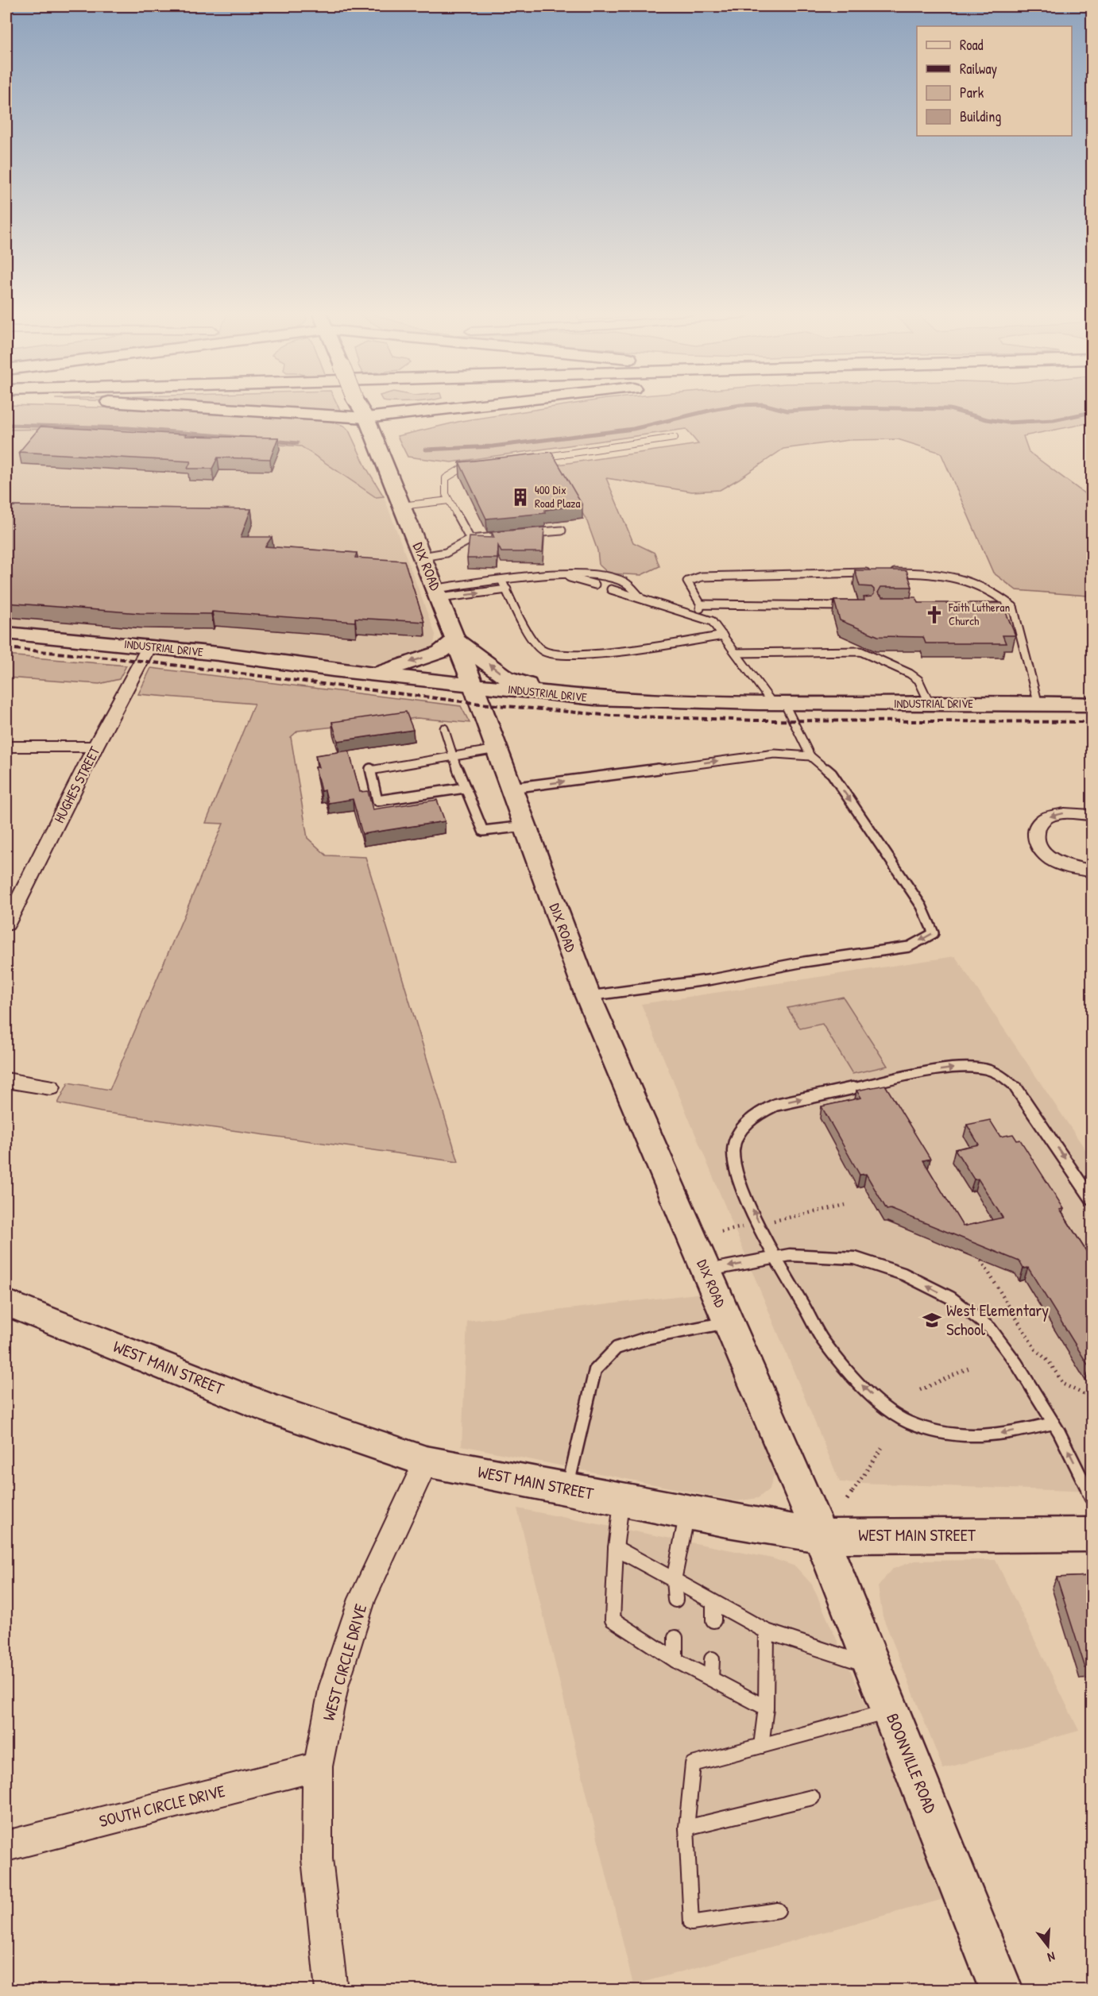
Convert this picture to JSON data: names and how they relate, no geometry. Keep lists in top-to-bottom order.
{
  "streets": {
    "main road": [
      "DIX ROAD",
      "INDUSTRIAL DRIVE",
      "WEST MAIN STREET",
      "BOONVILLE ROAD"
    ],
    "street": ["HUGHES STREET", "WEST CIRCLE DRIVE", "SOUTH CIRCLE DRIVE"]
  },
  "crossings": [
    ["DIX ROAD", "INDUSTRIAL DRIVE"],
    ["DIX ROAD", "WEST MAIN STREET"],
    ["DIX ROAD", "BOONVILLE ROAD"],
    ["INDUSTRIAL DRIVE", "HUGHES STREET"],
    ["WEST MAIN STREET", "WEST CIRCLE DRIVE"],
    ["WEST MAIN STREET", "BOONVILLE ROAD"],
    ["WEST CIRCLE DRIVE", "SOUTH CIRCLE DRIVE"]
  ],
  "places": {
    "building": ["400 Dix Road Plaza"],
    "church": ["Faith Lutheran Church"],
    "school or university": ["West Elementary School"]
  },
  "legend": [
    "Road",
    "Railway",
    "Park",
    "Building"
  ],
  "north": "bottom"
}
